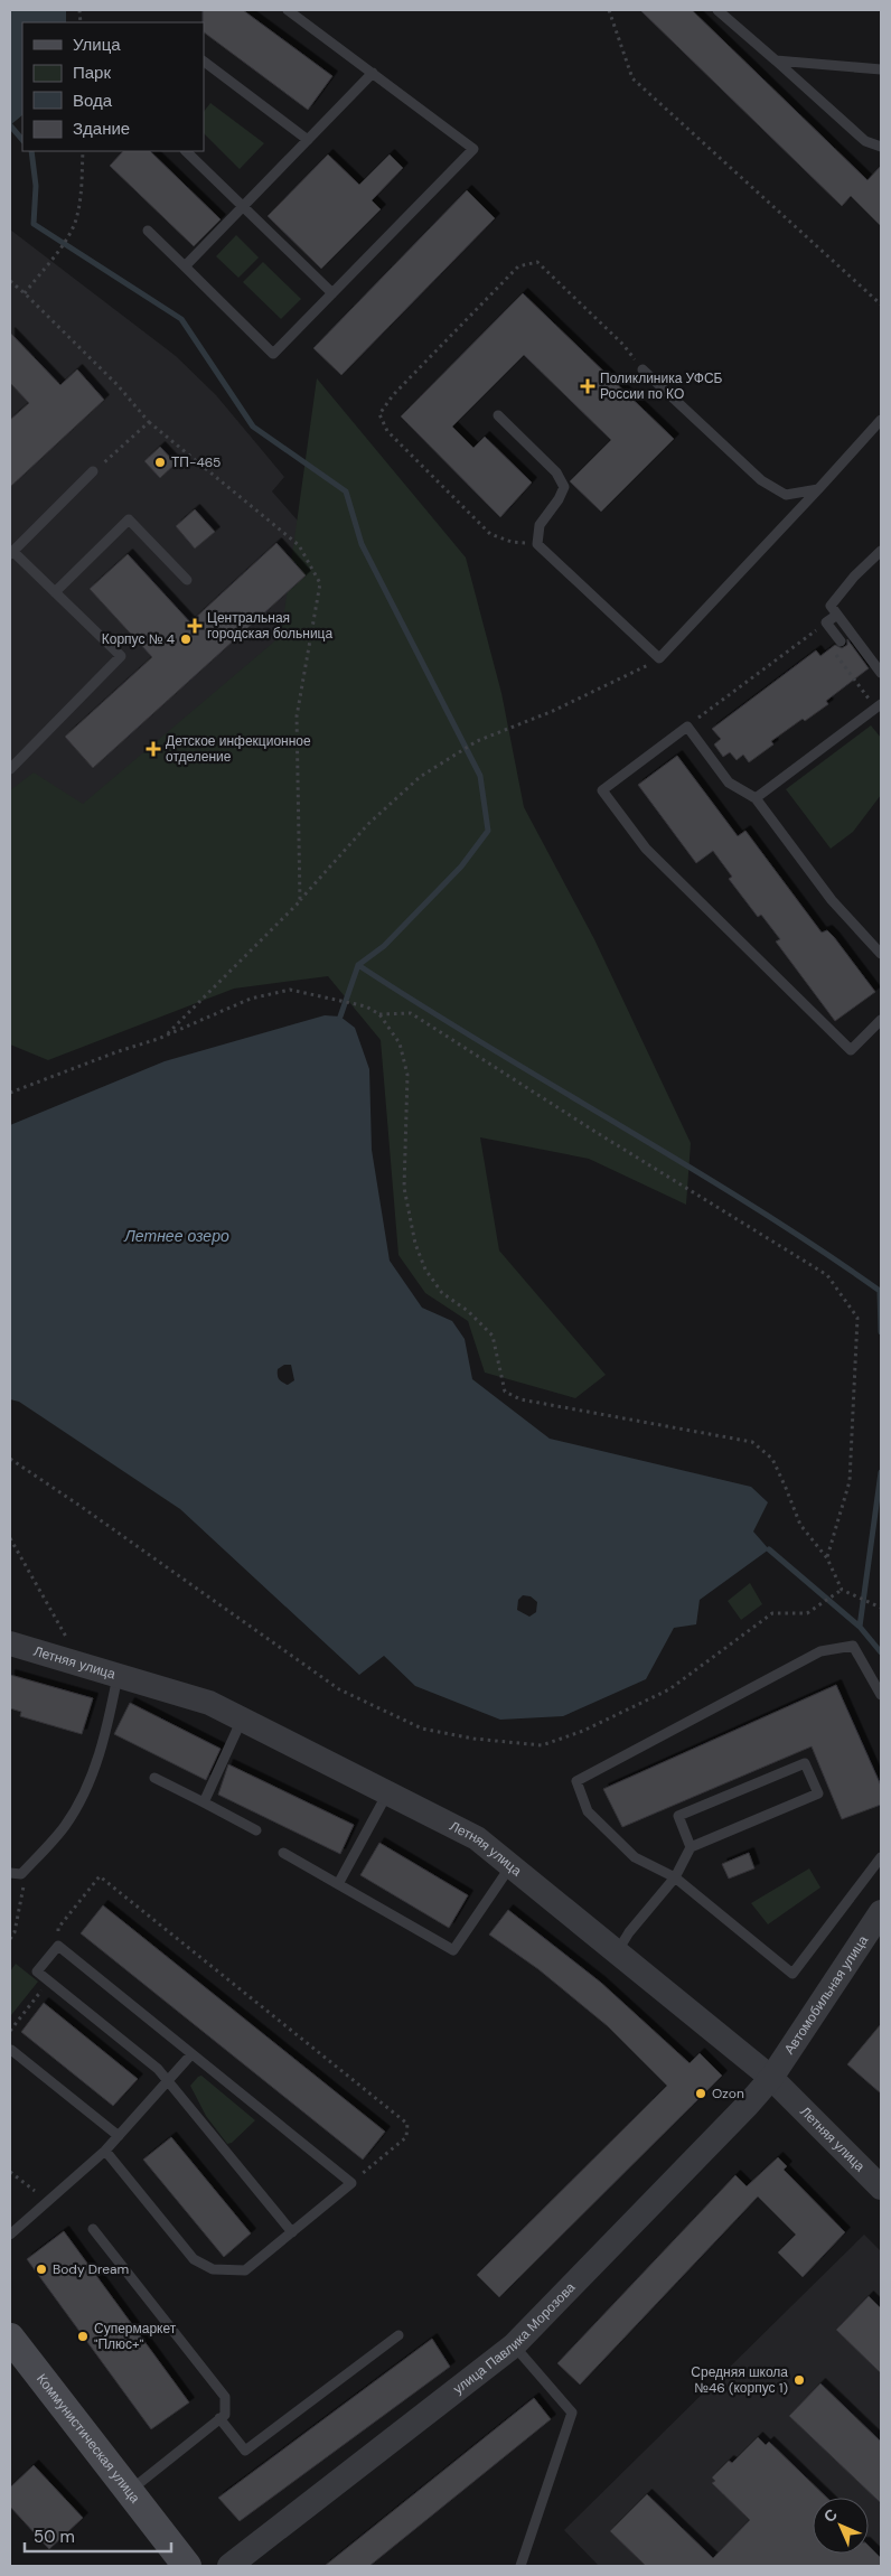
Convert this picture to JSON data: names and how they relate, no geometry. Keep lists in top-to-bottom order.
{
  "streets": {
    "main road": ["Коммунистическая улица"],
    "street": ["Летняя улица", "Автомобильная улица", "улица Павлика Морозова"]
  },
  "crossings": [
    ["Летняя улица", "Автомобильная улица"],
    ["Летняя улица", "улица Павлика Морозова"],
    ["Автомобильная улица", "улица Павлика Морозова"]
  ],
  "water": ["Летнее озеро"],
  "places": {
    "health": ["Поликлиника УФСБ России по КО", "Центральная городская больница", "Детское инфекционное отделение"],
    "other": [
      "ТП-465",
      "Корпус № 4",
      "Ozon",
      "Body Dream",
      "Супермаркет \"Плюс+\"",
      "Средняя школа №46 (корпус 1)"
    ]
  },
  "legend": [
    "Улица",
    "Парк",
    "Вода",
    "Здание"
  ],
  "scale_bar": "50 m",
  "north": "top left"
}
